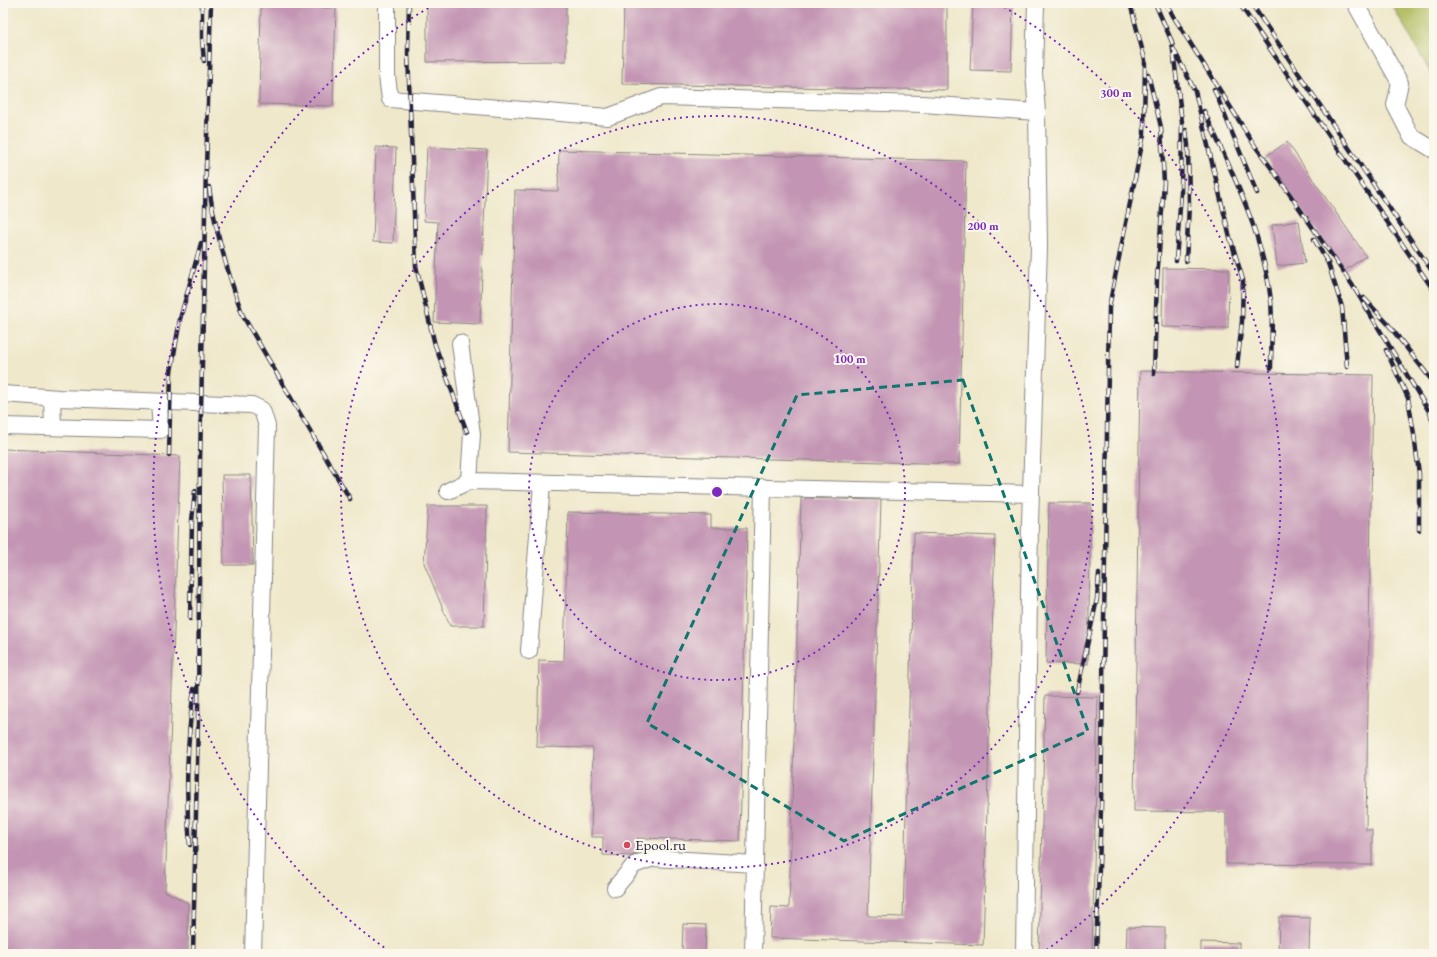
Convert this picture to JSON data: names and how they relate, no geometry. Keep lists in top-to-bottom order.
{
  "places": ["Epool.ru"],
  "rings": ["300 m", "200 m", "100 m"]
}
